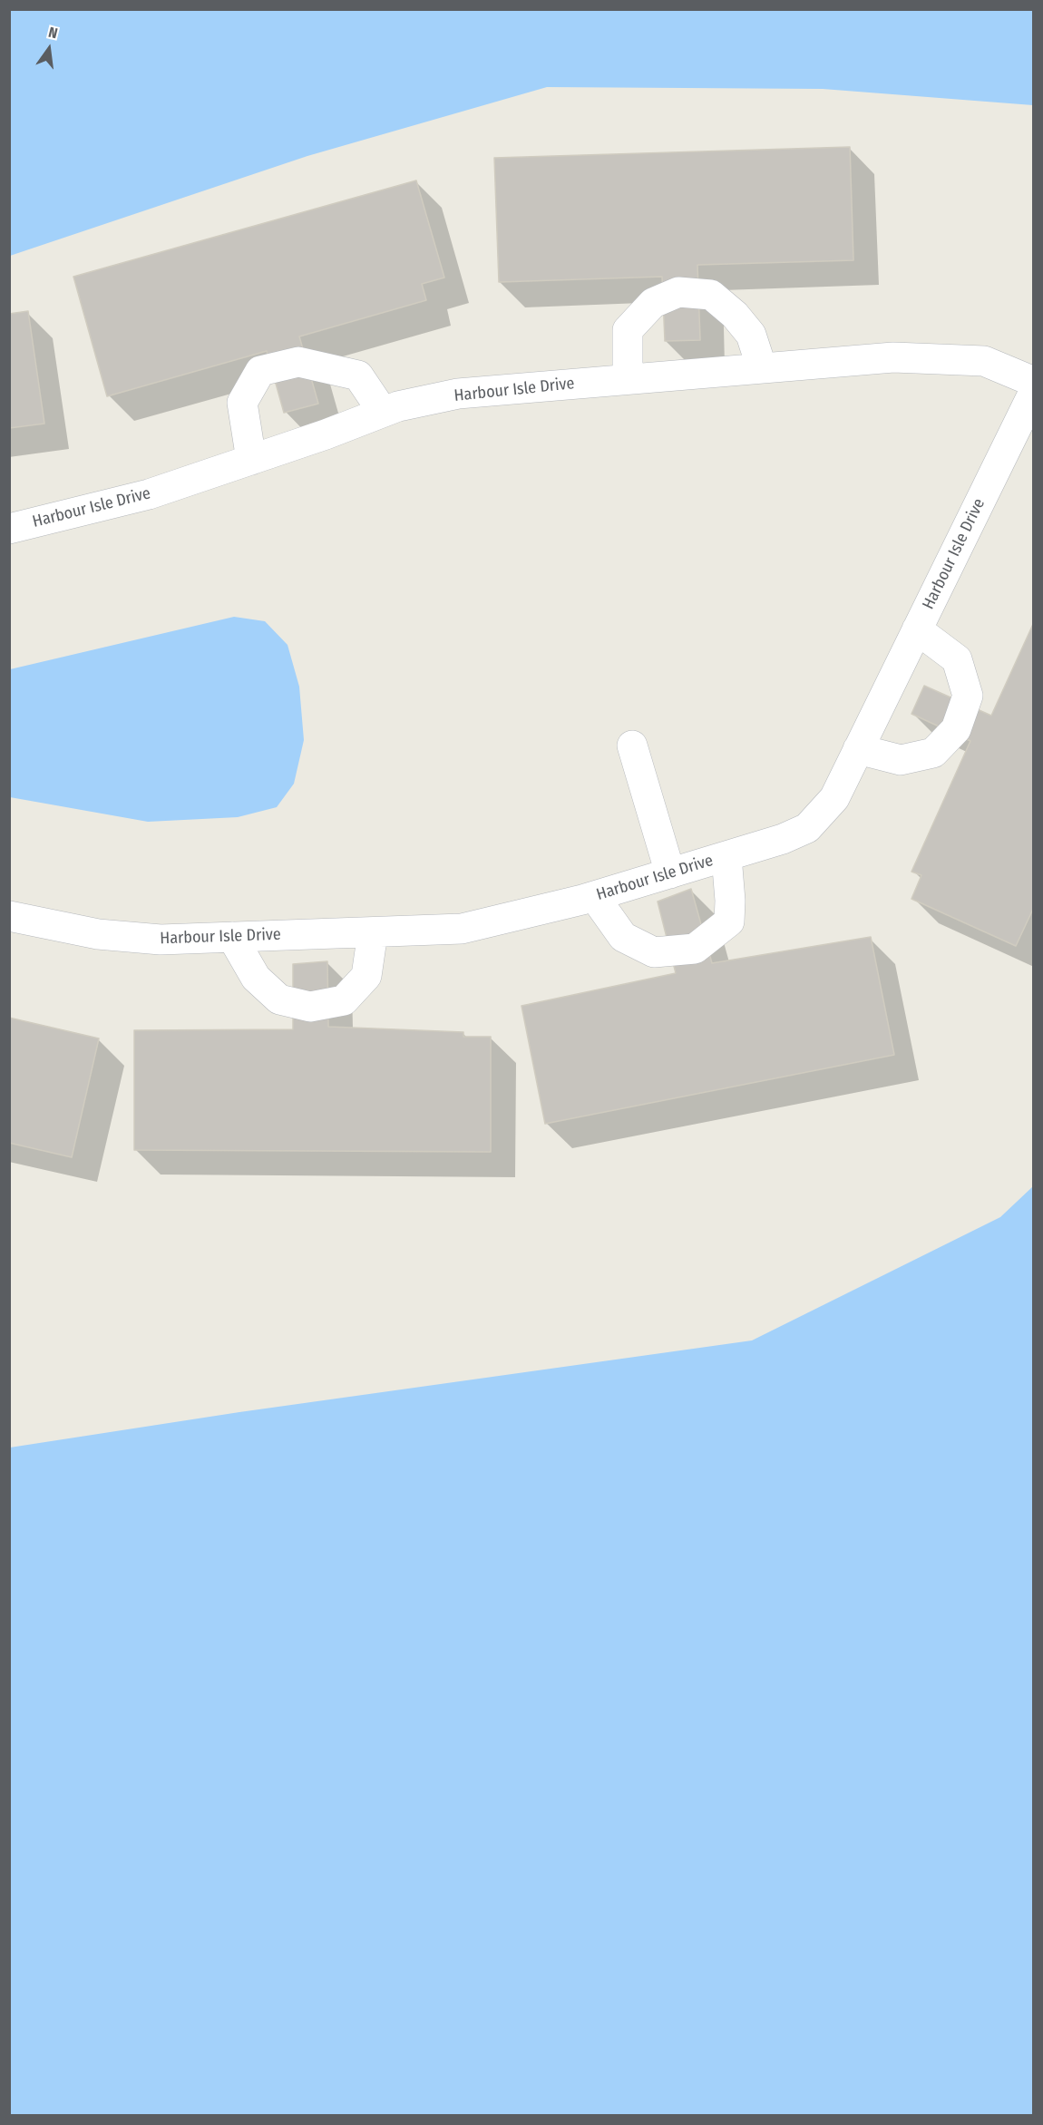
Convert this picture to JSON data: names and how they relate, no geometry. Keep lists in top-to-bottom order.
{
  "streets": {
    "street": ["Harbour Isle Drive"]
  },
  "north": "top"
}
